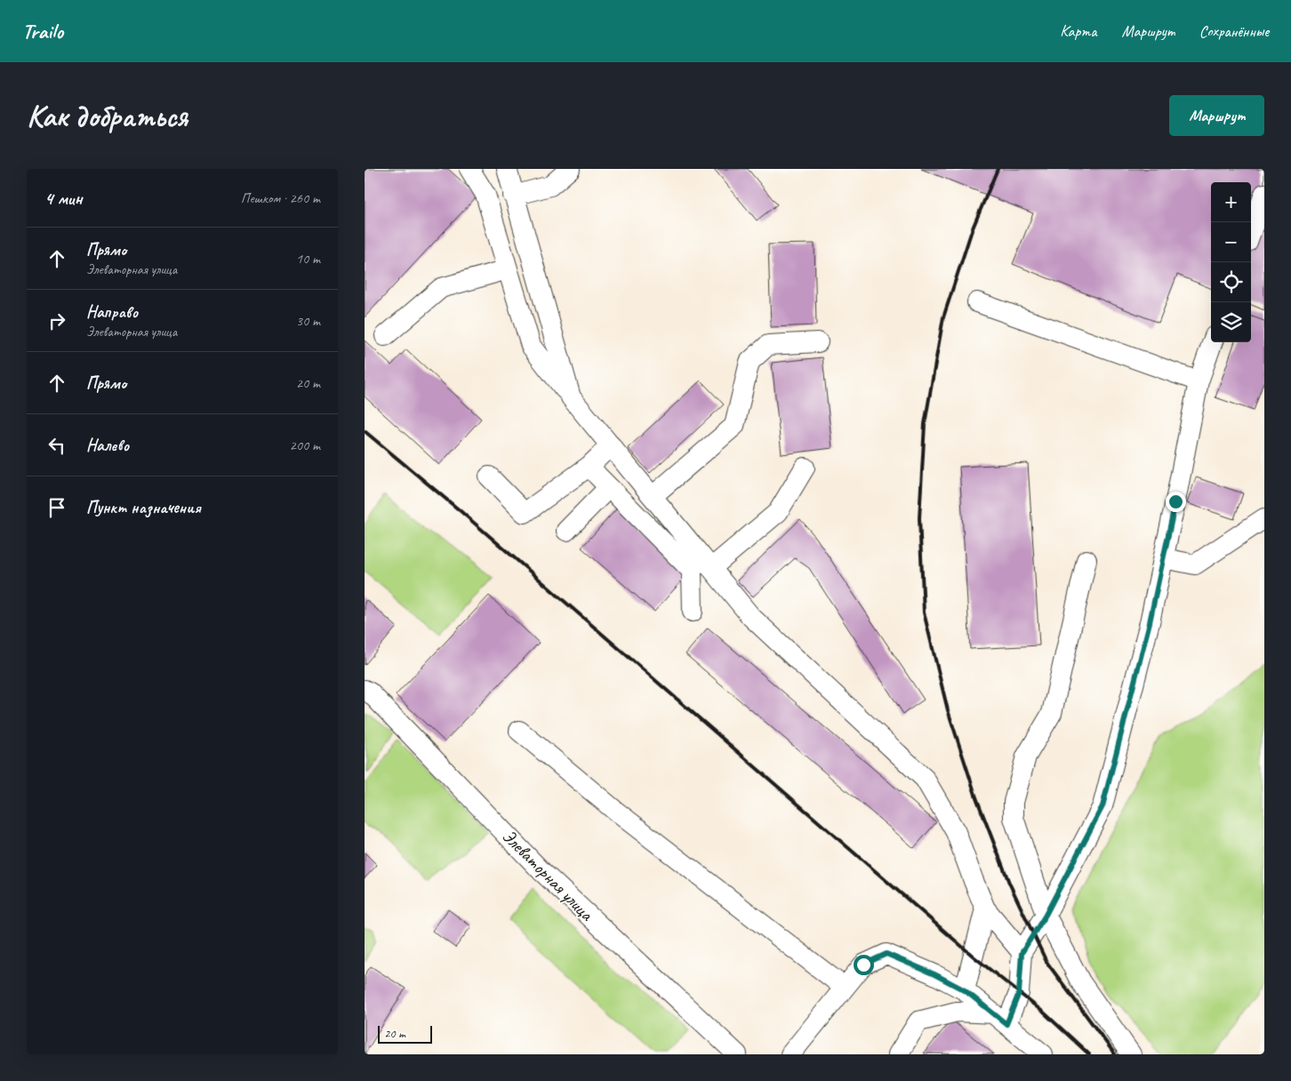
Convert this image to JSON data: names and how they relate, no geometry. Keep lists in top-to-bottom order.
{
  "streets": {
    "street": ["Элеваторная улица"]
  },
  "scale_bar": "20 m",
  "page": {
    "header": "Trailo",
    "nav": ["Карта", "Маршрут", "Сохранённые"],
    "buttons": "Маршрут",
    "title": "Как добраться",
    "heading": ["4 мин", "Пешком · 260 m"],
    "map_buttons": ["+", "−"],
    "list": [
      ["Прямо", "Элеваторная улица", "10 m"],
      ["Направо", "Элеваторная улица", "30 m"],
      ["Прямо", "20 m"],
      ["Налево", "200 m"],
      "Пункт назначения"
    ],
    "scale": "20 m"
  }
}
